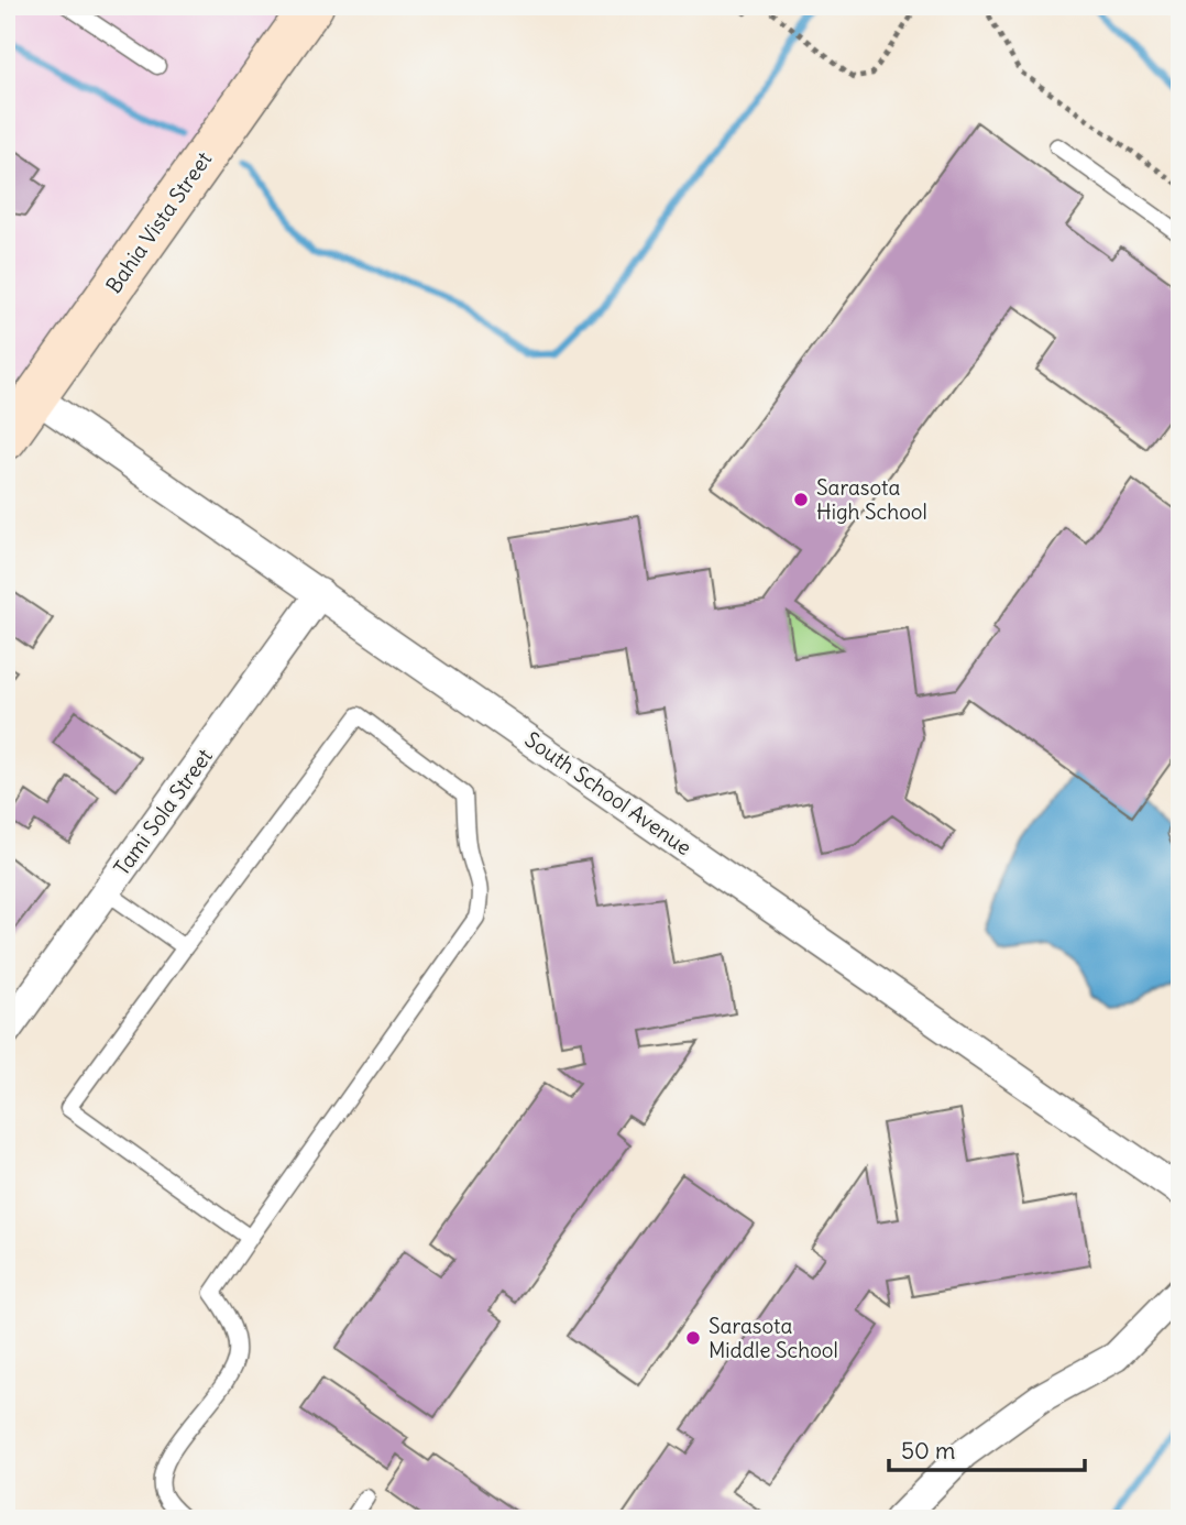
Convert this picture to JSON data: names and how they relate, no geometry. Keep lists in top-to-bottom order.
{
  "streets": {
    "street": ["Bahia Vista Street", "South School Avenue", "Tami Sola Street"]
  },
  "crossings": [
    ["Bahia Vista Street", "South School Avenue"],
    ["South School Avenue", "Tami Sola Street"]
  ],
  "places": ["Sarasota High School", "Sarasota Middle School"],
  "scale_bar": "50 m"
}
